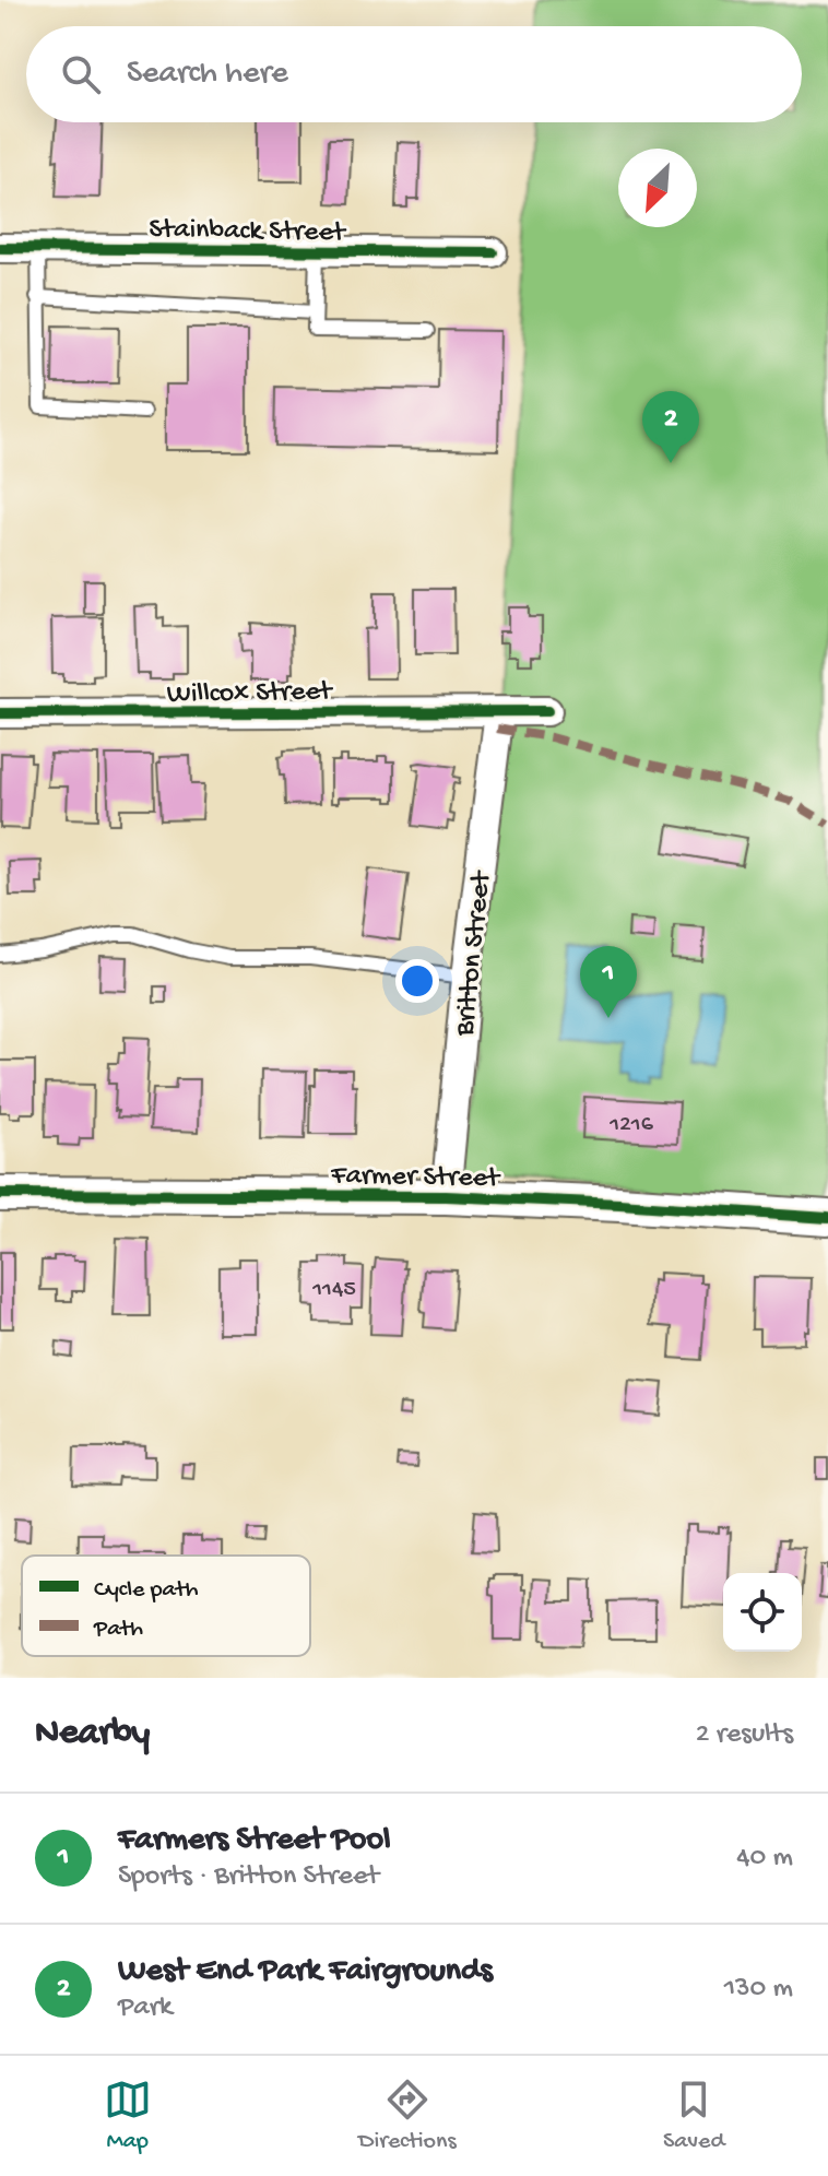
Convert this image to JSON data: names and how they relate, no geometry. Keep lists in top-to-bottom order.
{
  "streets": {
    "street": [
      "Stainback Street",
      "Willcox Street",
      "Britton Street",
      "Farmer Street"
    ]
  },
  "crossings": [
    ["Willcox Street", "Britton Street"],
    ["Britton Street", "Farmer Street"]
  ],
  "house_numbers": ["1216", "1145"],
  "legend": ["Cycle path", "Path"],
  "north": "bottom left",
  "page": {
    "search": "Search here",
    "pins": ["2", "1"],
    "heading": ["Nearby", "2 results"],
    "list": [
      {
        "mark": "1",
        "name": "Farmers Street Pool",
        "note": "Sports · Britton Street",
        "value": "40 m"
      },
      {
        "mark": "2",
        "name": "West End Park Fairgrounds",
        "note": "Park",
        "value": "130 m"
      }
    ],
    "nav": ["Map", "Directions", "Saved"]
  }
}
